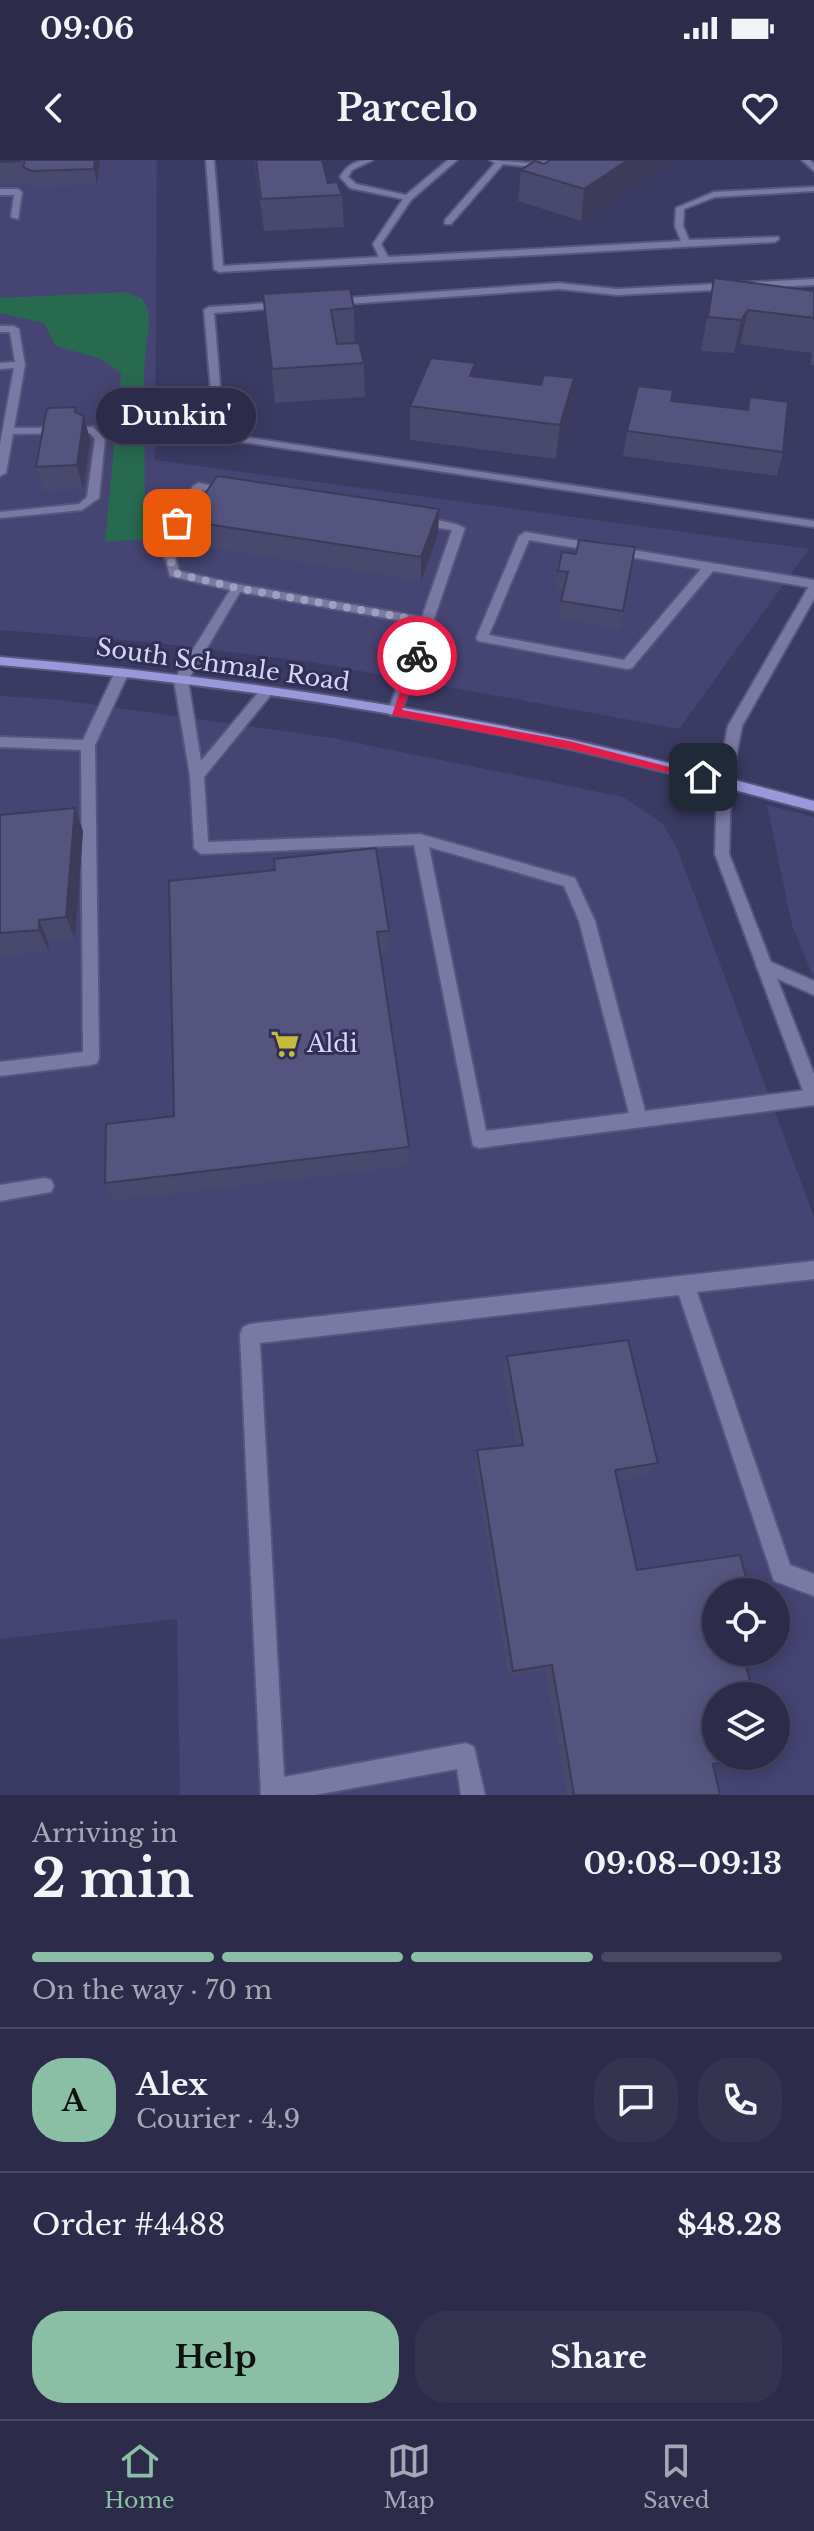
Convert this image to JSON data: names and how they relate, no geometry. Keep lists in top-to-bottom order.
{
  "streets": {
    "main road": ["South Schmale Road"]
  },
  "places": {
    "other": ["Dunkin'"],
    "supermarket": ["Aldi"]
  },
  "page": {
    "status": "09:06",
    "header": "Parcelo",
    "bubble": "Dunkin'",
    "heading": ["2 min", "Arriving in", "09:08–09:13"],
    "panel": [
      "Alex",
      "Courier · 4.9",
      "Order #4488",
      "$48.28"
    ],
    "bar": "On the way · 70 m",
    "round": "A",
    "buttons": ["Help", "Share"],
    "tabs": ["Home", "Map", "Saved"]
  }
}
